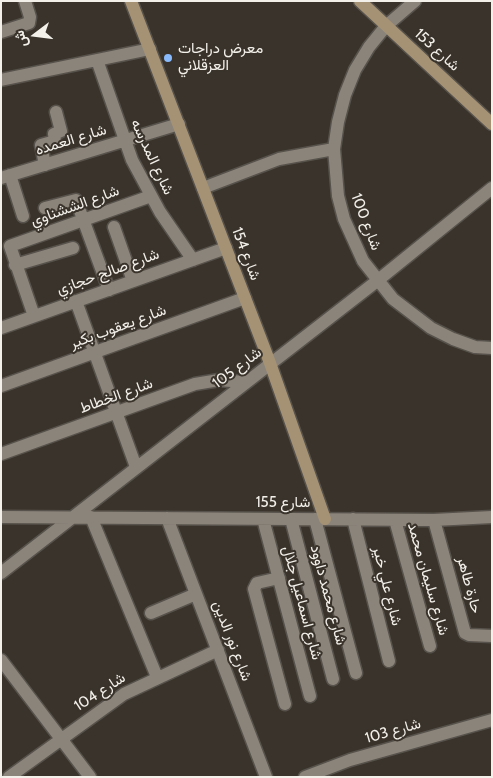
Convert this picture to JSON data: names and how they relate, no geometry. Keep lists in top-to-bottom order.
{
  "streets": {
    "street": [
      "شارع 153",
      "شارع العمده",
      "شارع المدرسه",
      "شارع الششناوي",
      "شارع 100",
      "شارع 154",
      "شارع صالح حجازي",
      "شارع يعقوب بكير",
      "شارع 105",
      "شارع الخطاط",
      "شارع 155",
      "شارع سليمان محمد",
      "حارة طاهر",
      "شارع علي خير",
      "شارع محمد داوود",
      "شارع اسماعيل جلال",
      "شارع نور الدين",
      "شارع 104",
      "شارع 103"
    ]
  },
  "crossings": [
    ["شارع 153", "شارع 100"],
    ["شارع العمده", "شارع المدرسه"],
    ["شارع العمده", "شارع 154"],
    ["شارع المدرسه", "شارع الششناوي"],
    ["شارع المدرسه", "شارع صالح حجازي"],
    ["شارع 100", "شارع 105"],
    ["شارع 154", "شارع صالح حجازي"],
    ["شارع 154", "شارع يعقوب بكير"],
    ["شارع 154", "شارع 105"],
    ["شارع 154", "شارع 155"],
    ["شارع 105", "شارع الخطاط"],
    ["شارع 105", "شارع 155"],
    ["شارع 155", "شارع سليمان محمد"],
    ["شارع 155", "حارة طاهر"],
    ["شارع 155", "شارع علي خير"],
    ["شارع 155", "شارع محمد داوود"],
    ["شارع 155", "شارع اسماعيل جلال"],
    ["شارع 155", "شارع نور الدين"],
    ["شارع نور الدين", "شارع 104"]
  ],
  "places": ["معرض دراجات العزقلاني"],
  "north": "left"
}
